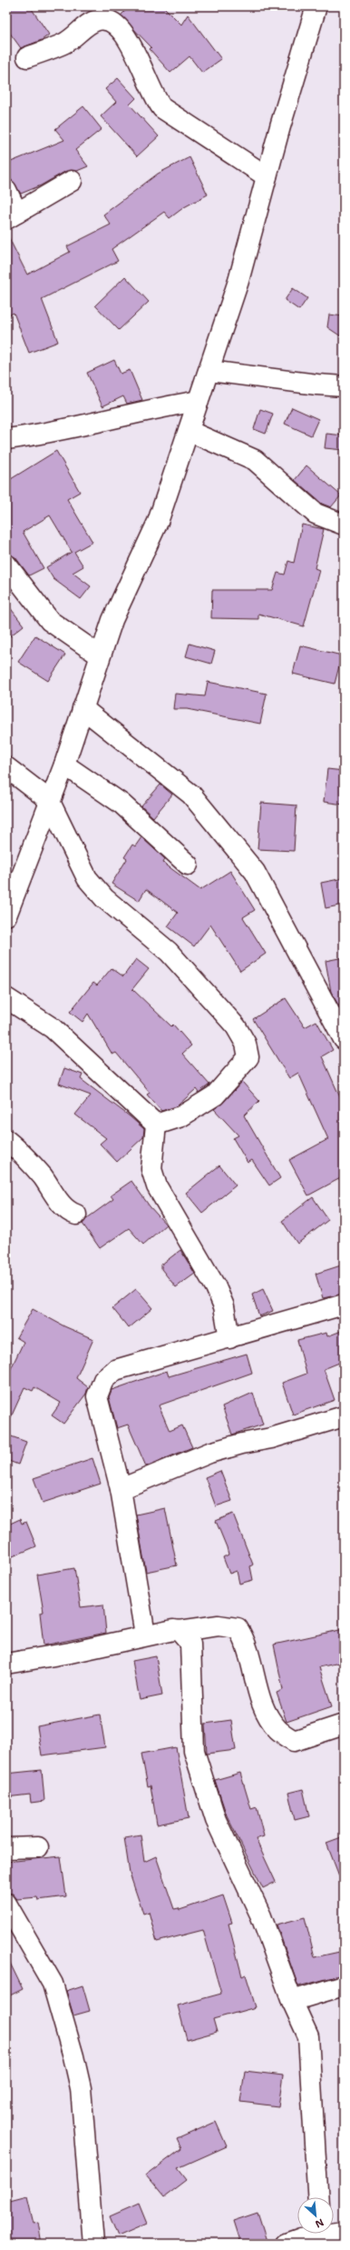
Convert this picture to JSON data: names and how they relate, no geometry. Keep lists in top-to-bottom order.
{
  "north": "bottom right"
}
